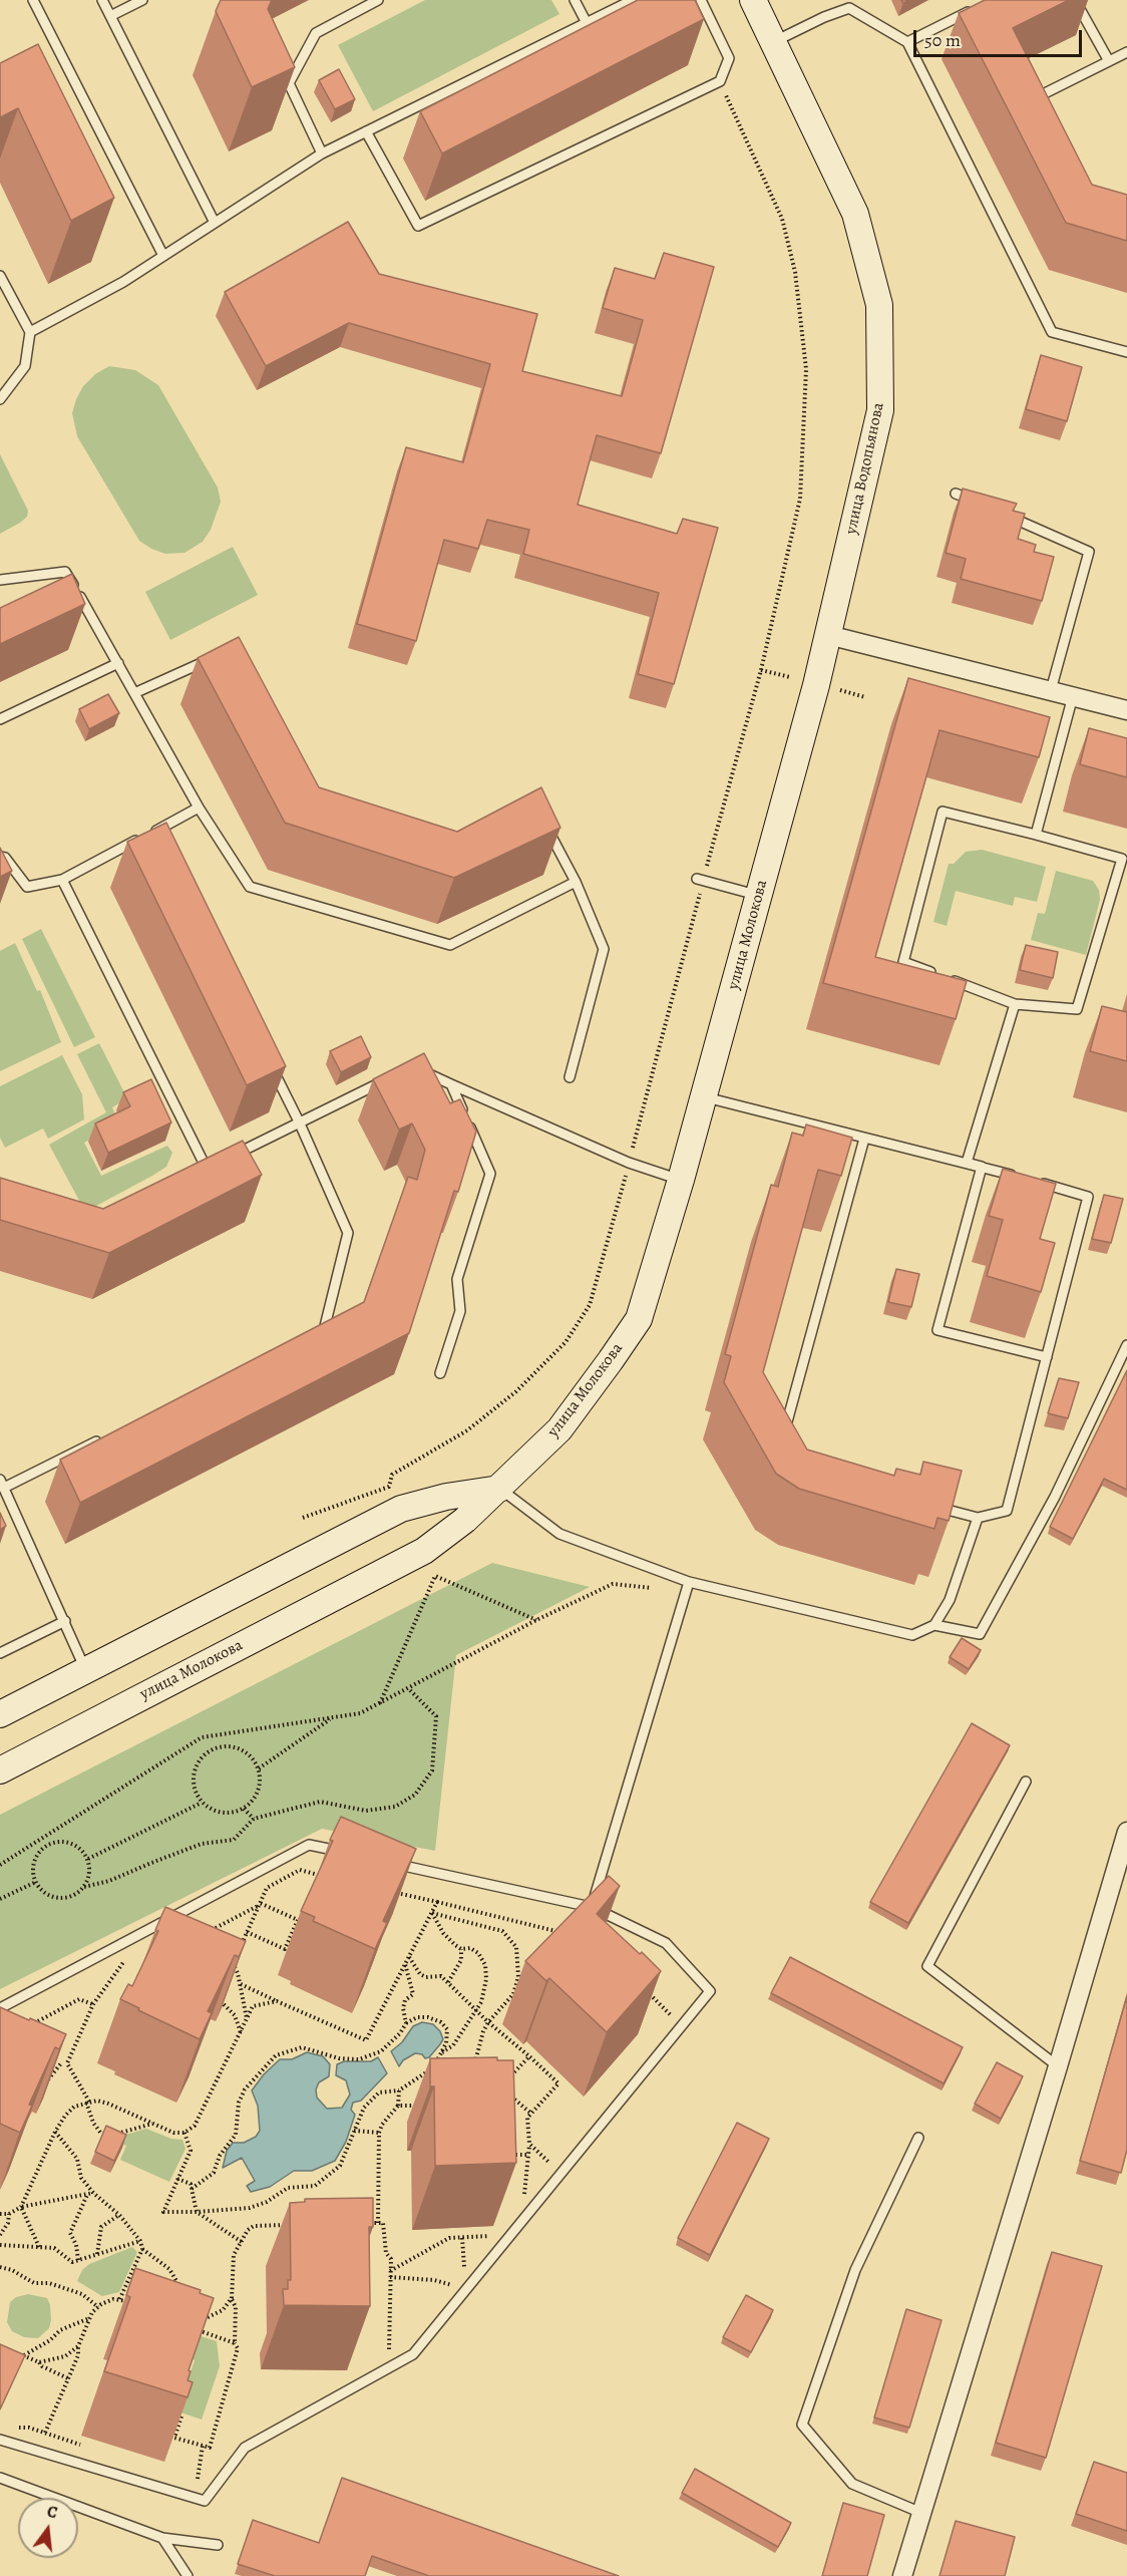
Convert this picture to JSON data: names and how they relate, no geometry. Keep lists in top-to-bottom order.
{
  "streets": {
    "street": ["улица Водопьянова", "улица Молокова"]
  },
  "crossings": [
    ["улица Водопьянова", "улица Молокова"]
  ],
  "scale_bar": "50 m",
  "north": "top"
}
